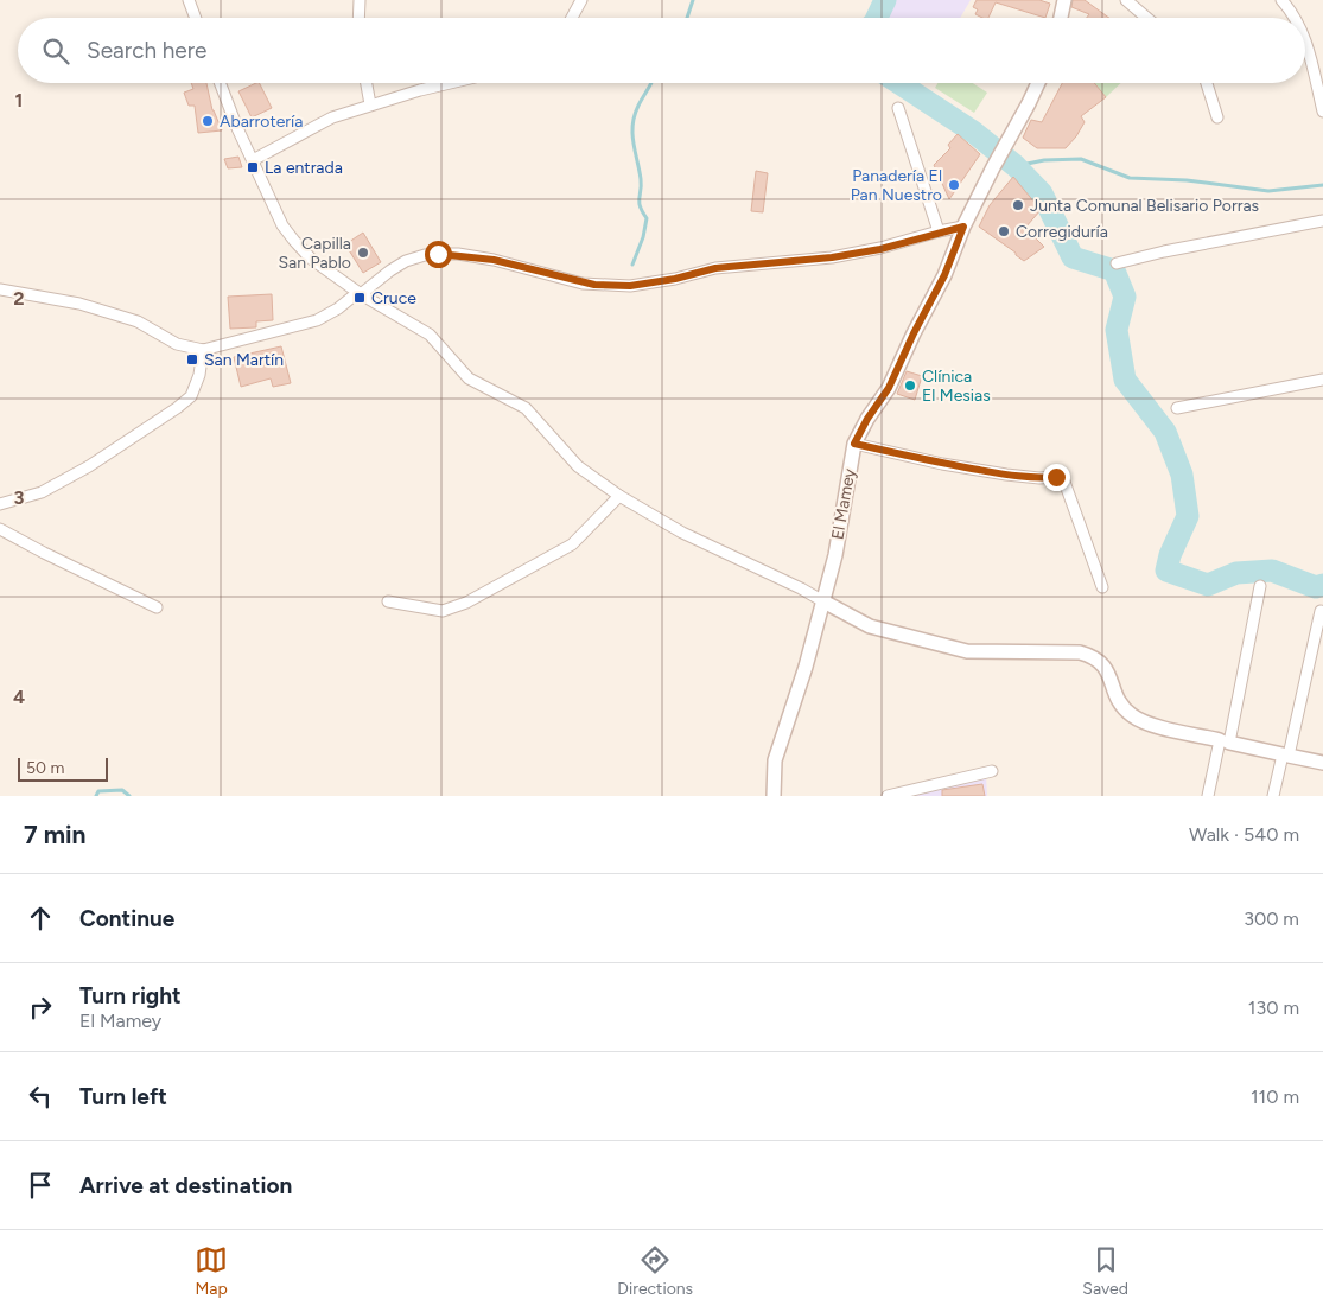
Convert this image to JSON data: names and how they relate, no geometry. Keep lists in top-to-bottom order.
{
  "streets": {
    "street": ["El Mamey"]
  },
  "places": {
    "other": [
      "Abarrotería",
      "Panadería El Pan Nuestro",
      "Junta Comunal Belisario Porras",
      "Corregiduría",
      "Capilla San Pablo",
      "Clínica El Mesias"
    ],
    "transit": ["La entrada", "Cruce", "San Martín"]
  },
  "scale_bar": "50 m",
  "page": {
    "search": "Search here",
    "scale": "50 m",
    "heading": ["7 min", "Walk · 540 m"],
    "list": [
      ["Continue", "300 m"],
      ["Turn right", "El Mamey", "130 m"],
      ["Turn left", "110 m"],
      "Arrive at destination"
    ],
    "nav": ["Map", "Directions", "Saved"]
  },
  "grid": {
    "rows": [
      "1",
      "2",
      "3",
      "4"
    ]
  }
}
